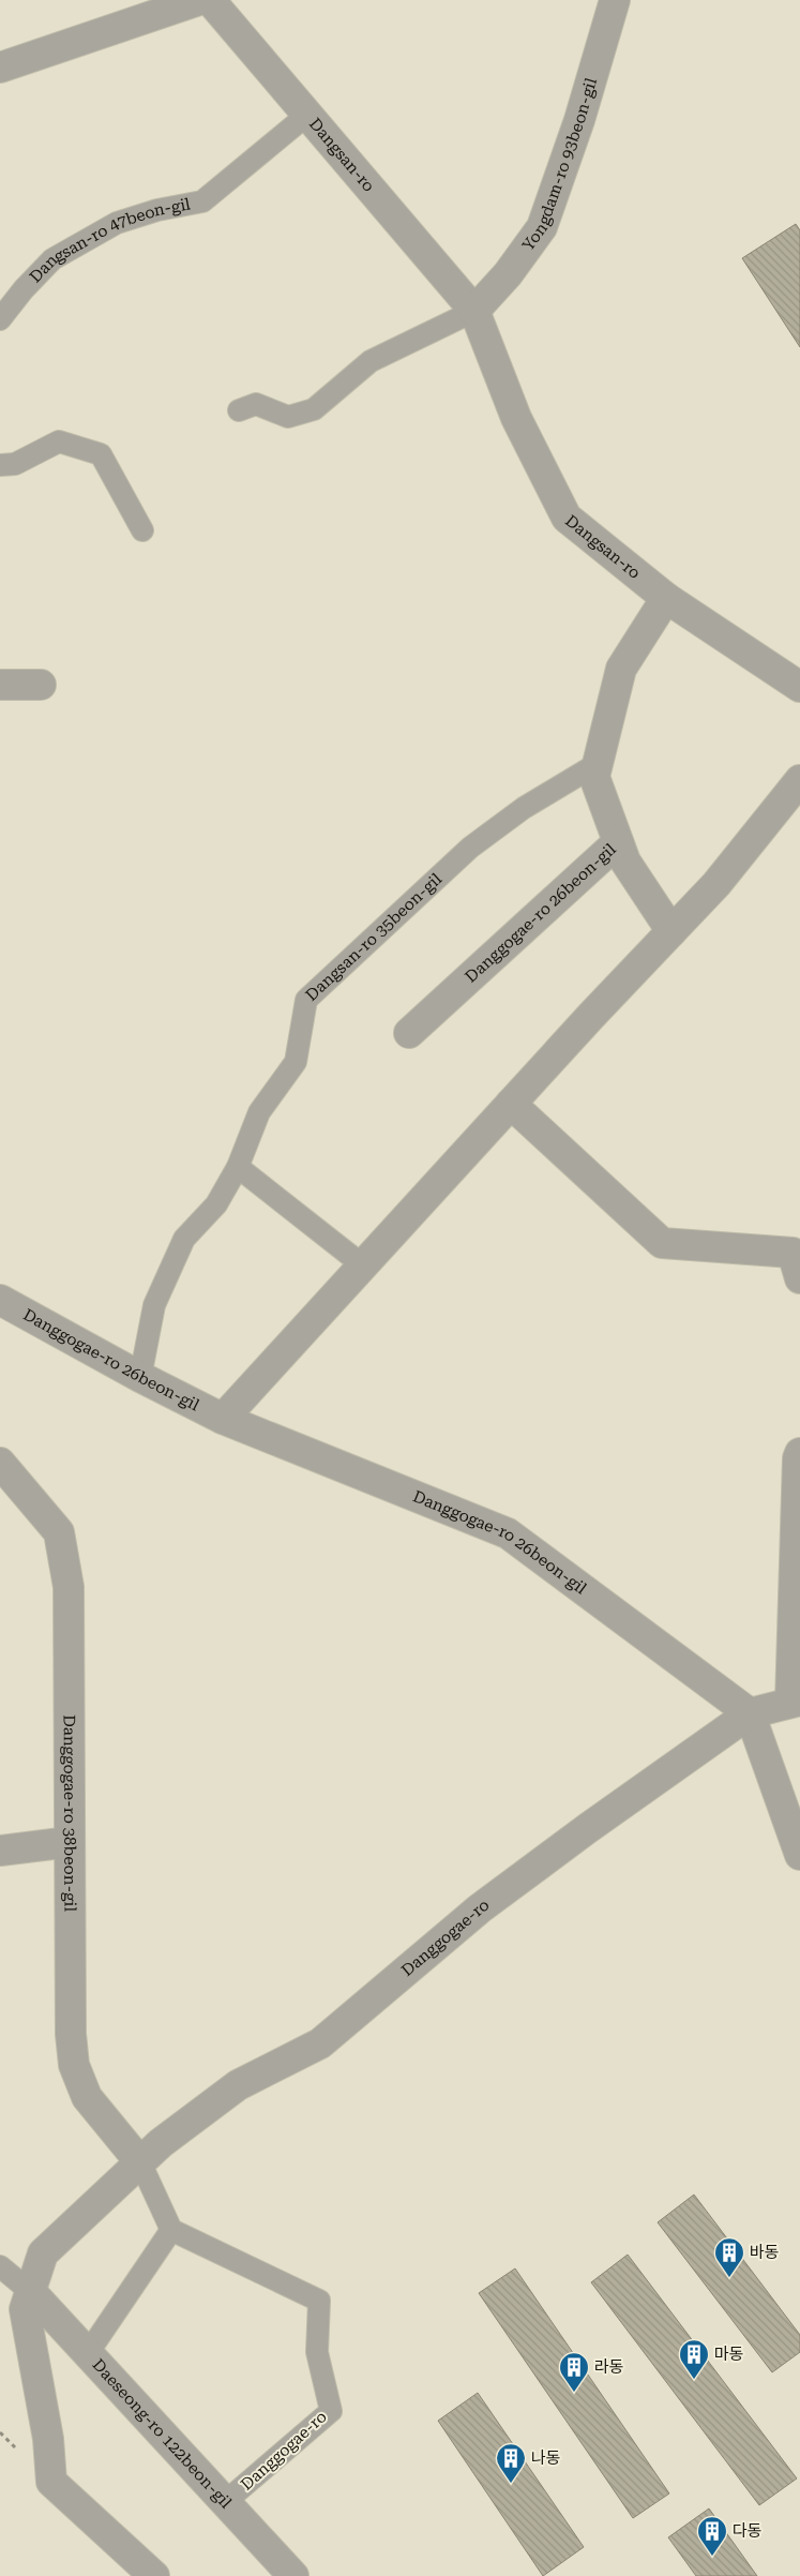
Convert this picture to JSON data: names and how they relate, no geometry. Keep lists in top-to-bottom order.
{
  "streets": {
    "street": [
      "Dangsan-ro",
      "Yongdam-ro 93beon-gil",
      "Danggogae-ro 26beon-gil",
      "Danggogae-ro 38beon-gil",
      "Danggogae-ro",
      "Daeseong-ro 122beon-gil"
    ],
    "lane": ["Dangsan-ro 47beon-gil", "Dangsan-ro 35beon-gil"]
  },
  "crossings": [
    ["Dangsan-ro", "Yongdam-ro 93beon-gil"],
    ["Dangsan-ro", "Dangsan-ro 47beon-gil"],
    ["Danggogae-ro 26beon-gil", "Dangsan-ro 35beon-gil"],
    ["Danggogae-ro 26beon-gil", "Danggogae-ro"],
    ["Danggogae-ro 38beon-gil", "Danggogae-ro"],
    ["Danggogae-ro", "Daeseong-ro 122beon-gil"]
  ],
  "places": {
    "building": [
      "바동",
      "마동",
      "라동",
      "나동",
      "다동"
    ]
  }
}
